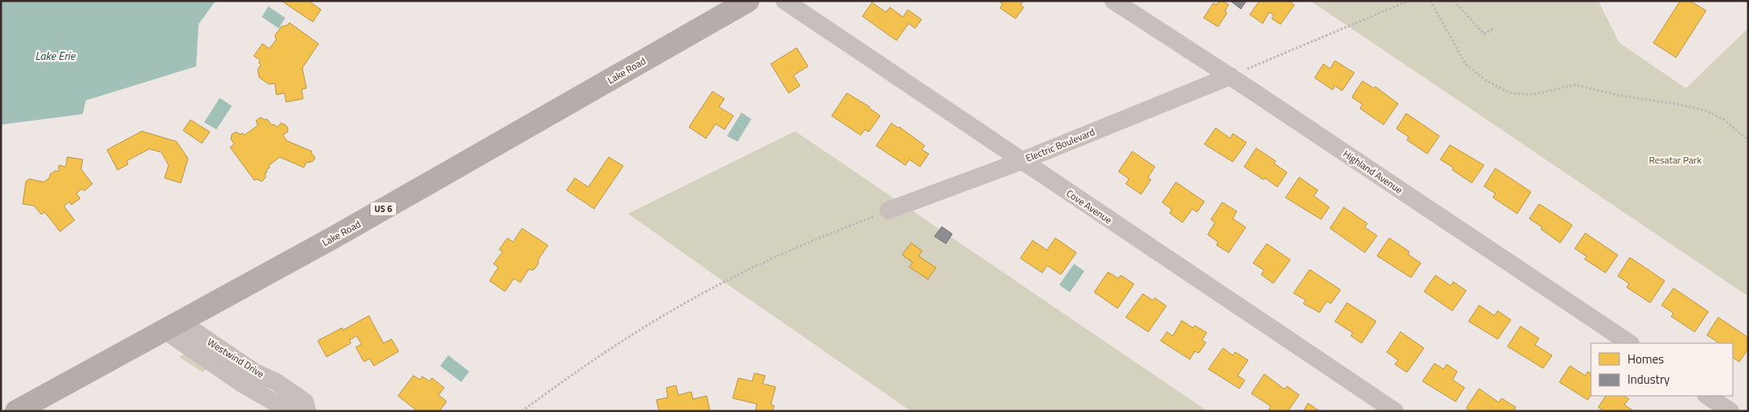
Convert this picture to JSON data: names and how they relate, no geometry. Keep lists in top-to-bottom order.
{
  "streets": {
    "main road": ["Lake Road", "US 6"],
    "street": [
      "Electric Boulevard",
      "Highland Avenue",
      "Cove Avenue",
      "Westwind Drive"
    ]
  },
  "crossings": [
    ["Lake Road", "Westwind Drive"],
    ["Electric Boulevard", "Highland Avenue"],
    ["Electric Boulevard", "Cove Avenue"]
  ],
  "water": ["Lake Erie"],
  "parks": ["Resatar Park"],
  "legend": ["Homes", "Industry"]
}
